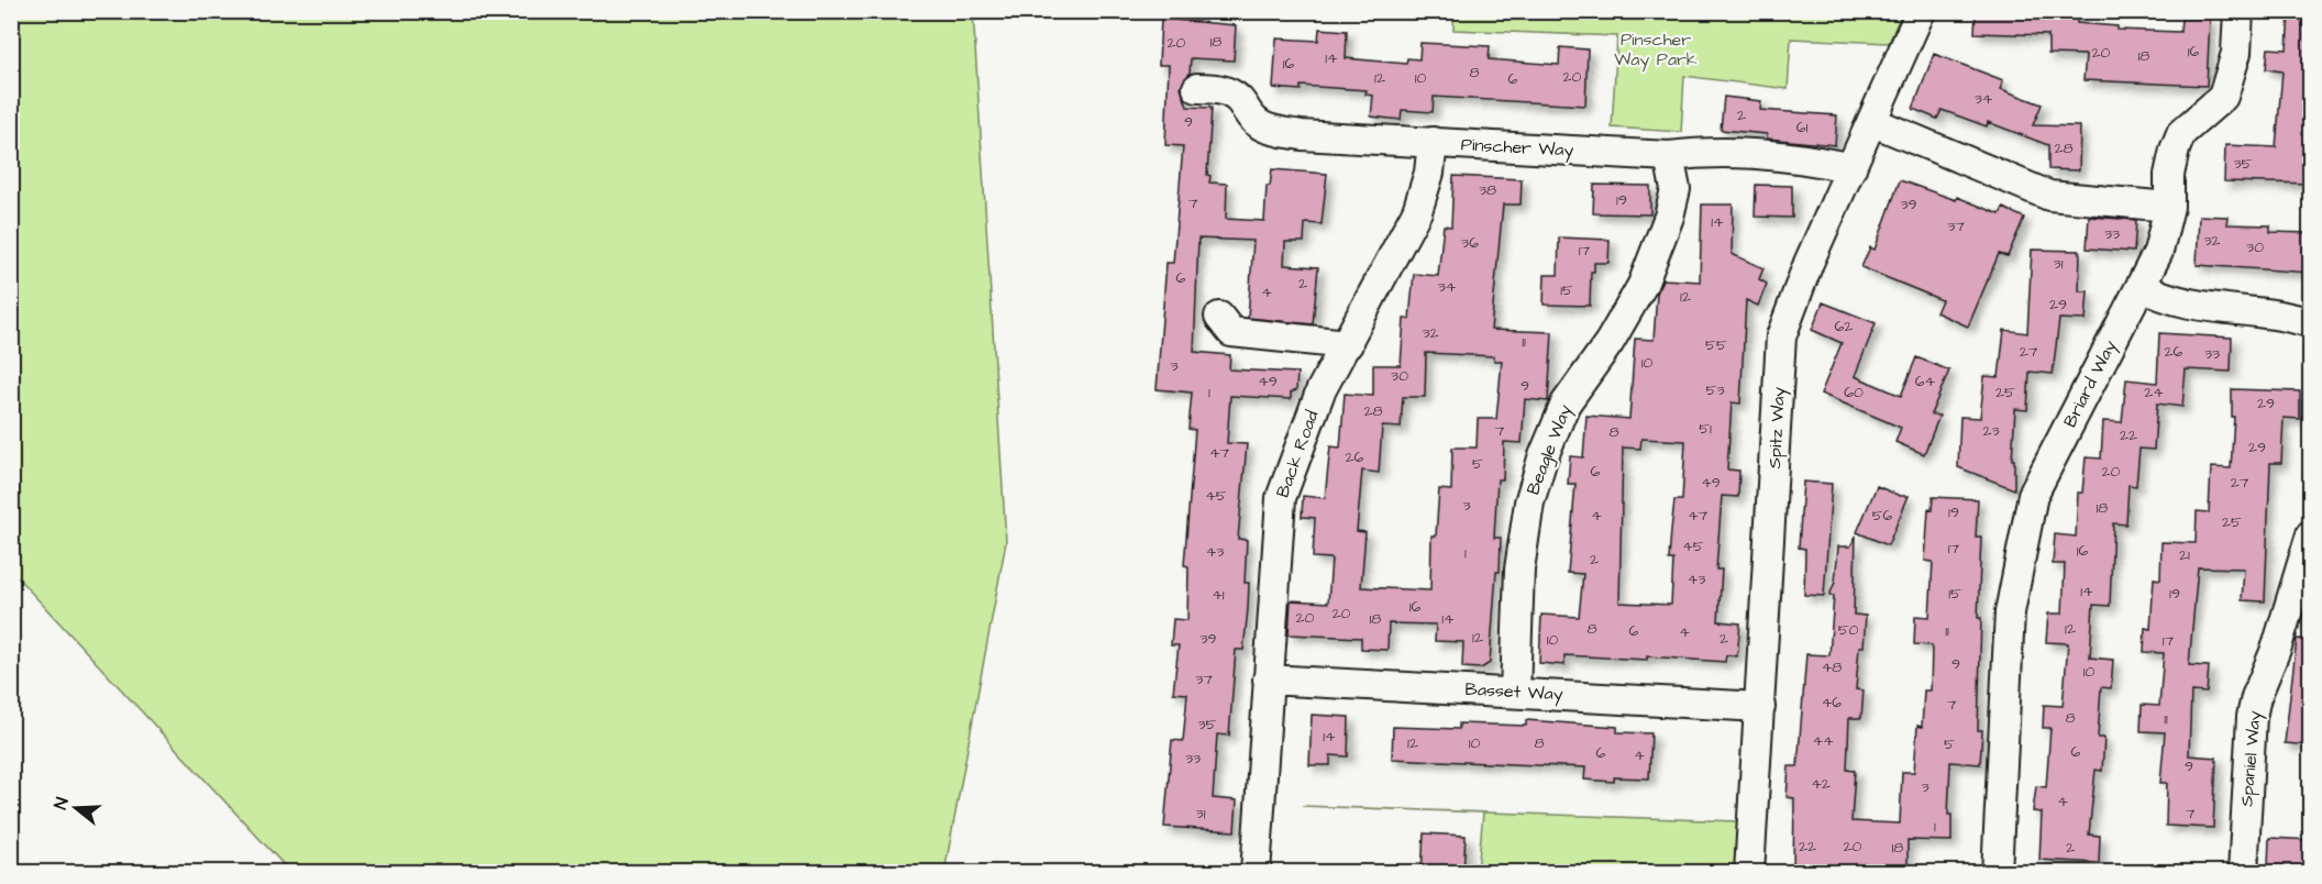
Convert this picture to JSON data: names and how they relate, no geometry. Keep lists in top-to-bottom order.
{
  "streets": {
    "street": [
      "Pinscher Way",
      "Briard Way",
      "Spitz Way",
      "Beagle Way",
      "Back Road",
      "Basset Way",
      "Spaniel Way"
    ]
  },
  "crossings": [
    ["Pinscher Way", "Spitz Way"],
    ["Pinscher Way", "Beagle Way"],
    ["Pinscher Way", "Back Road"],
    ["Spitz Way", "Basset Way"],
    ["Beagle Way", "Basset Way"],
    ["Back Road", "Basset Way"]
  ],
  "parks": ["Pinscher Way Park"],
  "house_numbers": [
    "18",
    "20",
    "16",
    "20",
    "18",
    "14",
    "16",
    "8",
    "20",
    "12",
    "10",
    "6",
    "34",
    "2",
    "9",
    "61",
    "28",
    "35",
    "38",
    "19",
    "7",
    "39",
    "14",
    "37",
    "33",
    "32",
    "36",
    "30",
    "17",
    "31",
    "6",
    "2",
    "34",
    "15",
    "4",
    "12",
    "29",
    "62",
    "32",
    "11",
    "55",
    "27",
    "26",
    "33",
    "10",
    "3",
    "30",
    "49",
    "64",
    "9",
    "53",
    "1",
    "60",
    "25",
    "24",
    "29",
    "28",
    "51",
    "7",
    "23",
    "8",
    "22",
    "29",
    "47",
    "26",
    "5",
    "6",
    "20",
    "49",
    "27",
    "45",
    "3",
    "18",
    "19",
    "4",
    "47",
    "56",
    "25",
    "45",
    "17",
    "16",
    "43",
    "1",
    "21",
    "2",
    "43",
    "14",
    "15",
    "19",
    "41",
    "16",
    "20",
    "20",
    "18",
    "14",
    "8",
    "12",
    "50",
    "6",
    "11",
    "4",
    "12",
    "39",
    "2",
    "10",
    "17",
    "9",
    "48",
    "10",
    "37",
    "46",
    "7",
    "8",
    "11",
    "35",
    "14",
    "44",
    "12",
    "10",
    "8",
    "5",
    "6",
    "6",
    "4",
    "33",
    "9",
    "42",
    "3",
    "4",
    "31",
    "7",
    "1",
    "22",
    "20",
    "18",
    "2"
  ],
  "north": "left"
}
